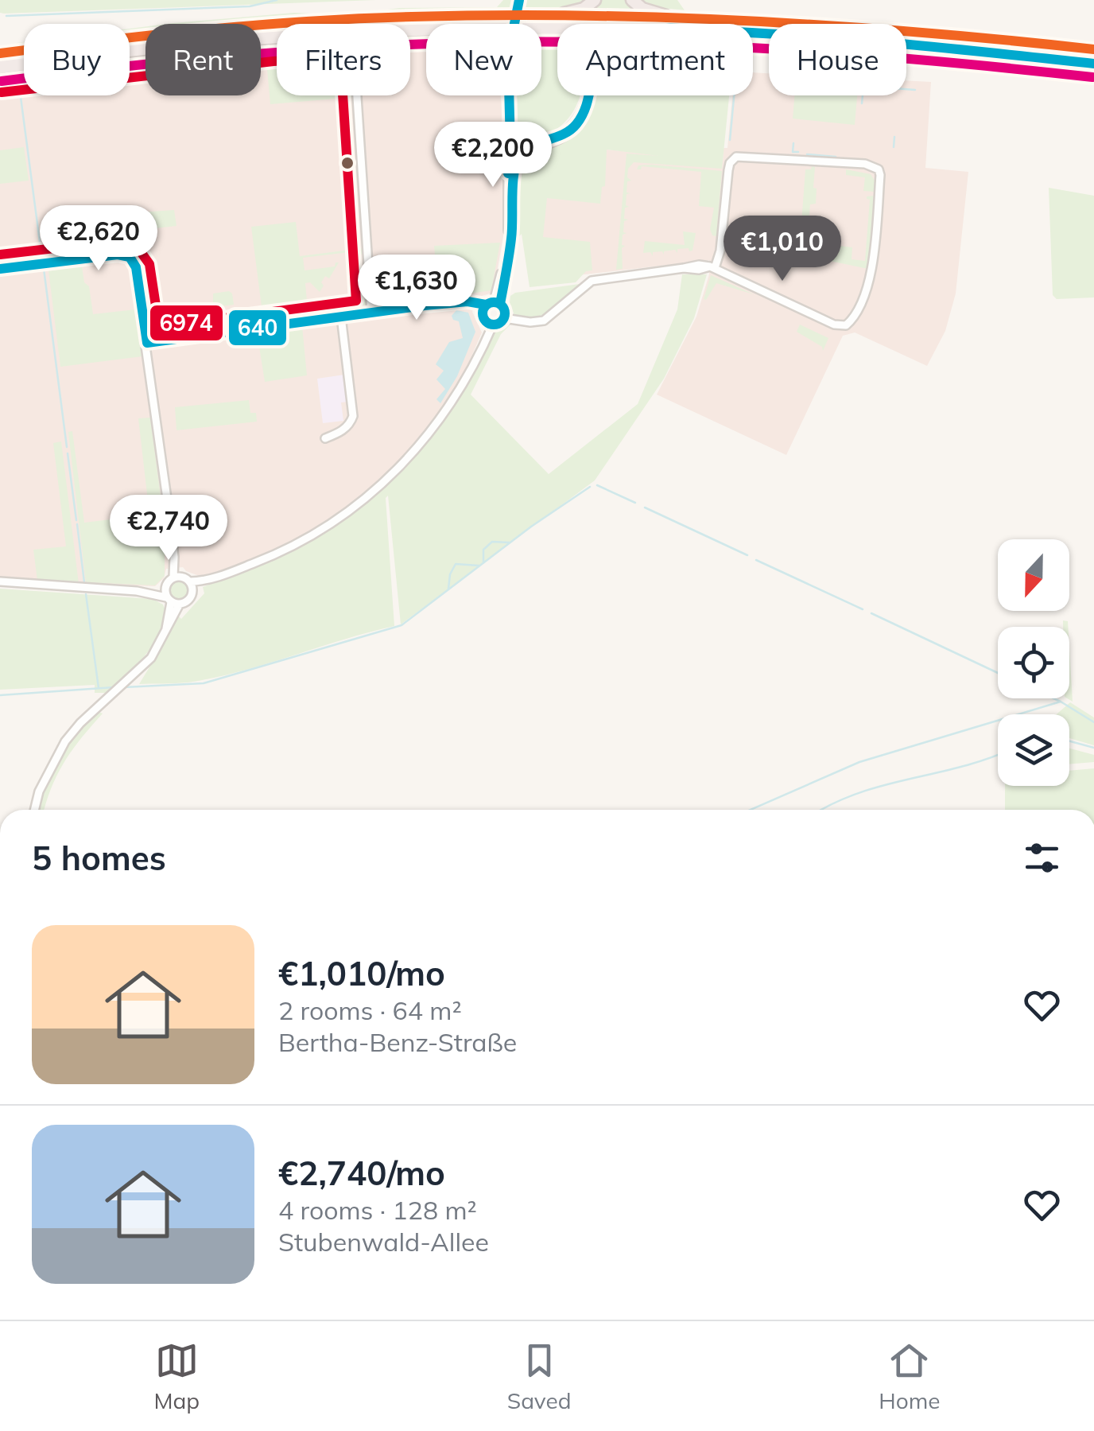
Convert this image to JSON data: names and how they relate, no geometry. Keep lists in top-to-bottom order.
{
  "lines": ["transit line 640", "transit line 6974"],
  "north": "bottom",
  "page": {
    "chip": [
      "Buy",
      "Rent",
      "Filters",
      "New",
      "Apartment",
      "House"
    ],
    "price": [
      "€2,200",
      "€2,620",
      "€1,010",
      "€1,630",
      "€2,740"
    ],
    "heading": "5 homes",
    "list": [
      {
        "name": "€1,010/mo",
        "note": "2 rooms · 64 m² · Bertha-Benz-Straße"
      },
      {
        "name": "€2,740/mo",
        "note": "4 rooms · 128 m² · Stubenwald-Allee"
      }
    ],
    "tabs": ["Map", "Saved", "Home"]
  }
}
